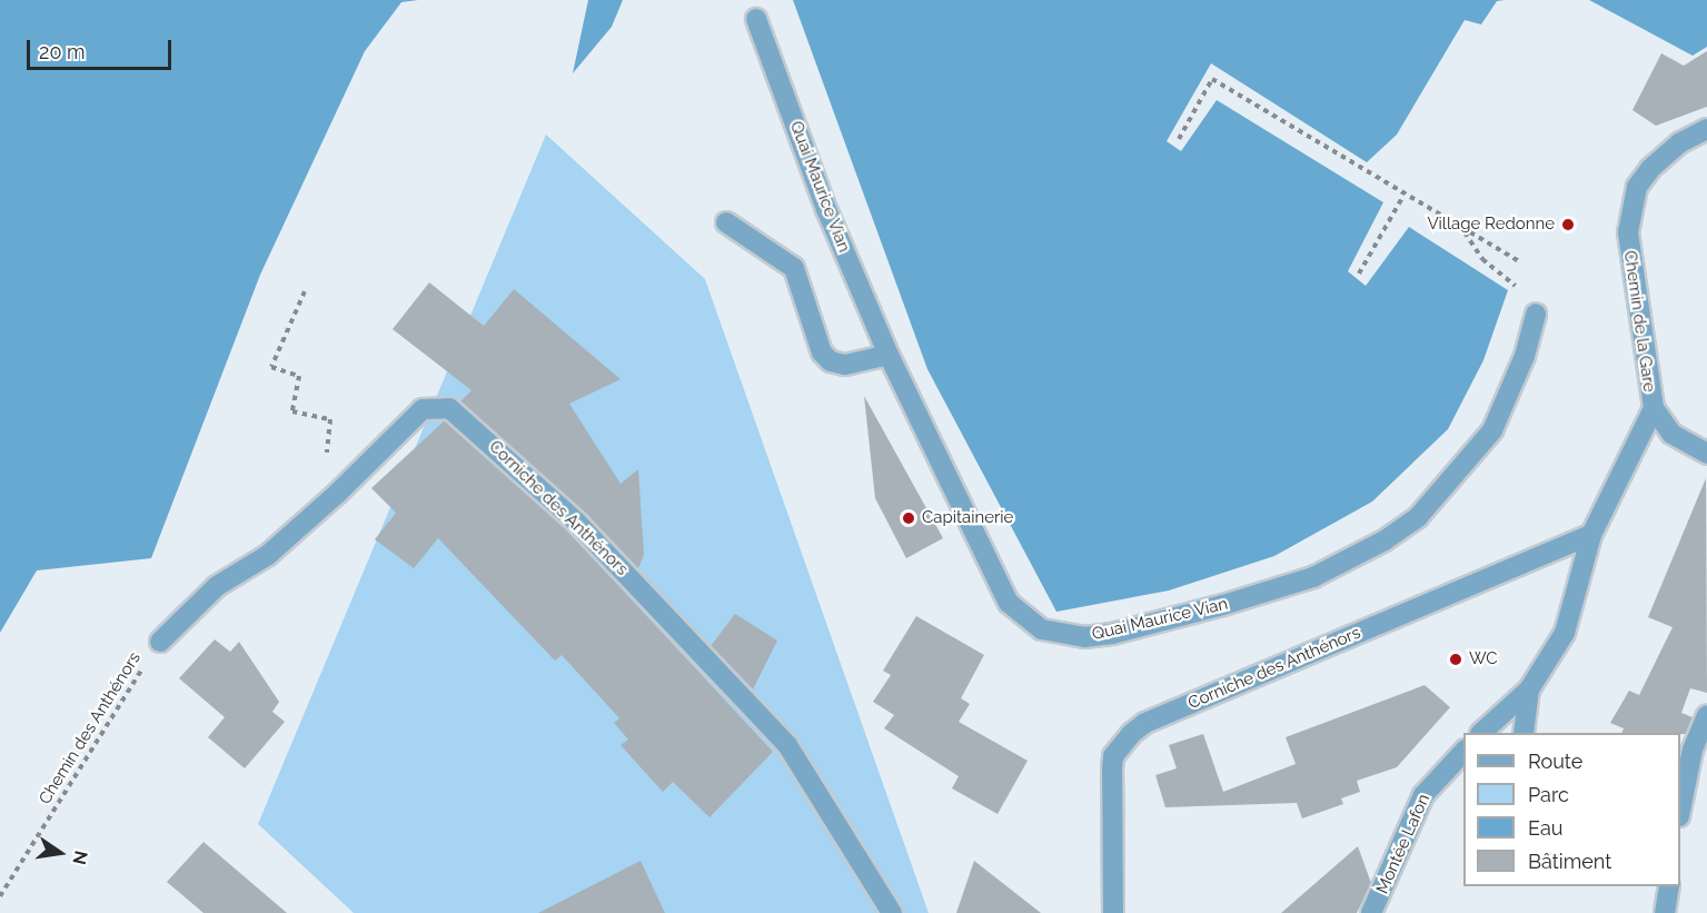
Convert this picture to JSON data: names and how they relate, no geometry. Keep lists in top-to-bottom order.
{
  "streets": {
    "street": [
      "Quai Maurice Vian",
      "Chemin de la Gare",
      "Corniche des Anthénors",
      "Montée Lafon"
    ],
    "path": ["Chemin des Anthénors"]
  },
  "crossings": [
    ["Chemin de la Gare", "Corniche des Anthénors"],
    ["Corniche des Anthénors", "Chemin des Anthénors"]
  ],
  "places": ["Village Redonne", "Capitainerie", "WC"],
  "legend": [
    "Route",
    "Parc",
    "Eau",
    "Bâtiment"
  ],
  "scale_bar": "20 m",
  "north": "right"
}
